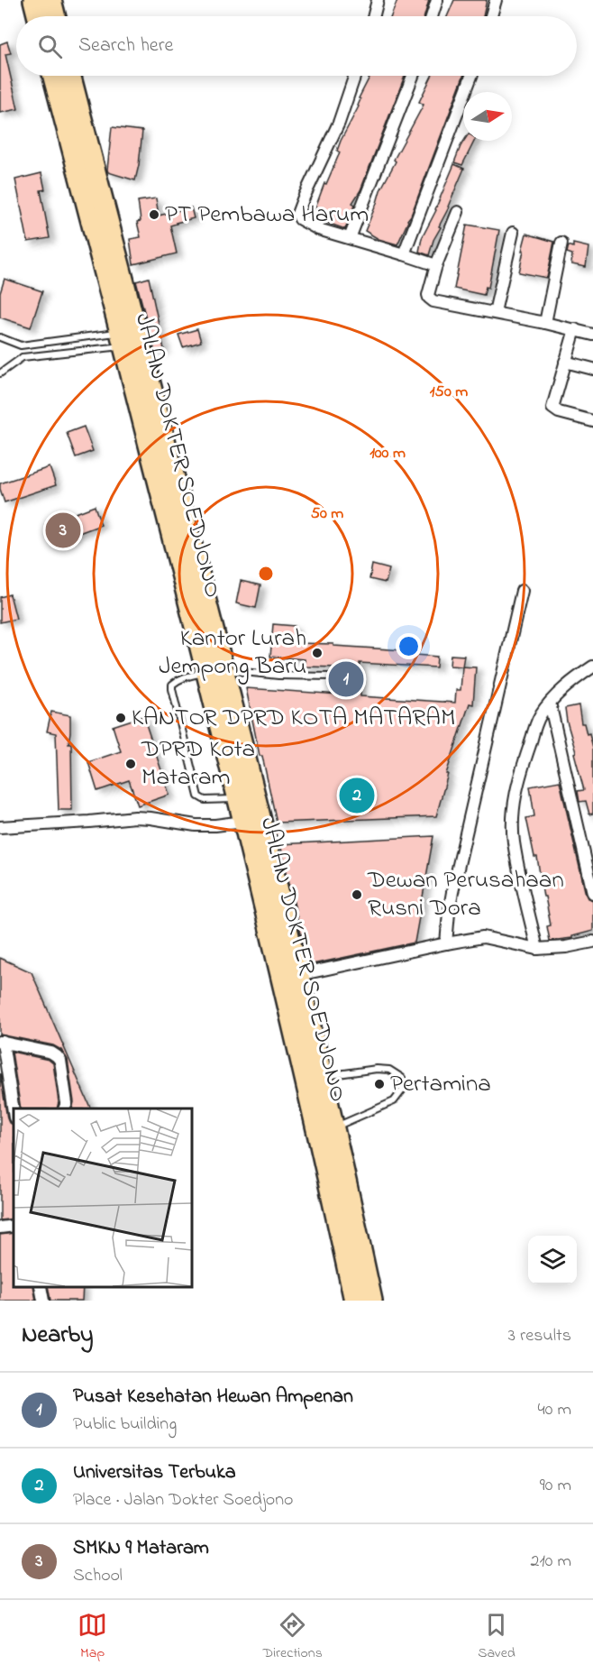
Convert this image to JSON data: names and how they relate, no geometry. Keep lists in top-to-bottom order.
{
  "streets": {
    "highway": ["JALAN DOKTER SOEDJONO"]
  },
  "places": [
    "PT Pembawa Harum",
    "Kantor Lurah Jempong Baru",
    "KANTOR DPRD KOTA MATARAM",
    "DPRD Kota Mataram",
    "Dewan Perusahaan Rusni Dora",
    "Pertamina"
  ],
  "north": "right",
  "page": {
    "search": "Search here",
    "pins": ["3", "1", "2"],
    "heading": ["Nearby", "3 results"],
    "list": [
      {
        "mark": "1",
        "name": "Pusat Kesehatan Hewan Ampenan",
        "note": "Public building",
        "value": "40 m"
      },
      {
        "mark": "2",
        "name": "Universitas Terbuka",
        "note": "Place · Jalan Dokter Soedjono",
        "value": "90 m"
      },
      {
        "mark": "3",
        "name": "SMKN 9 Mataram",
        "note": "School",
        "value": "210 m"
      }
    ],
    "nav": ["Map", "Directions", "Saved"]
  },
  "rings": ["150 m", "100 m", "50 m"]
}
